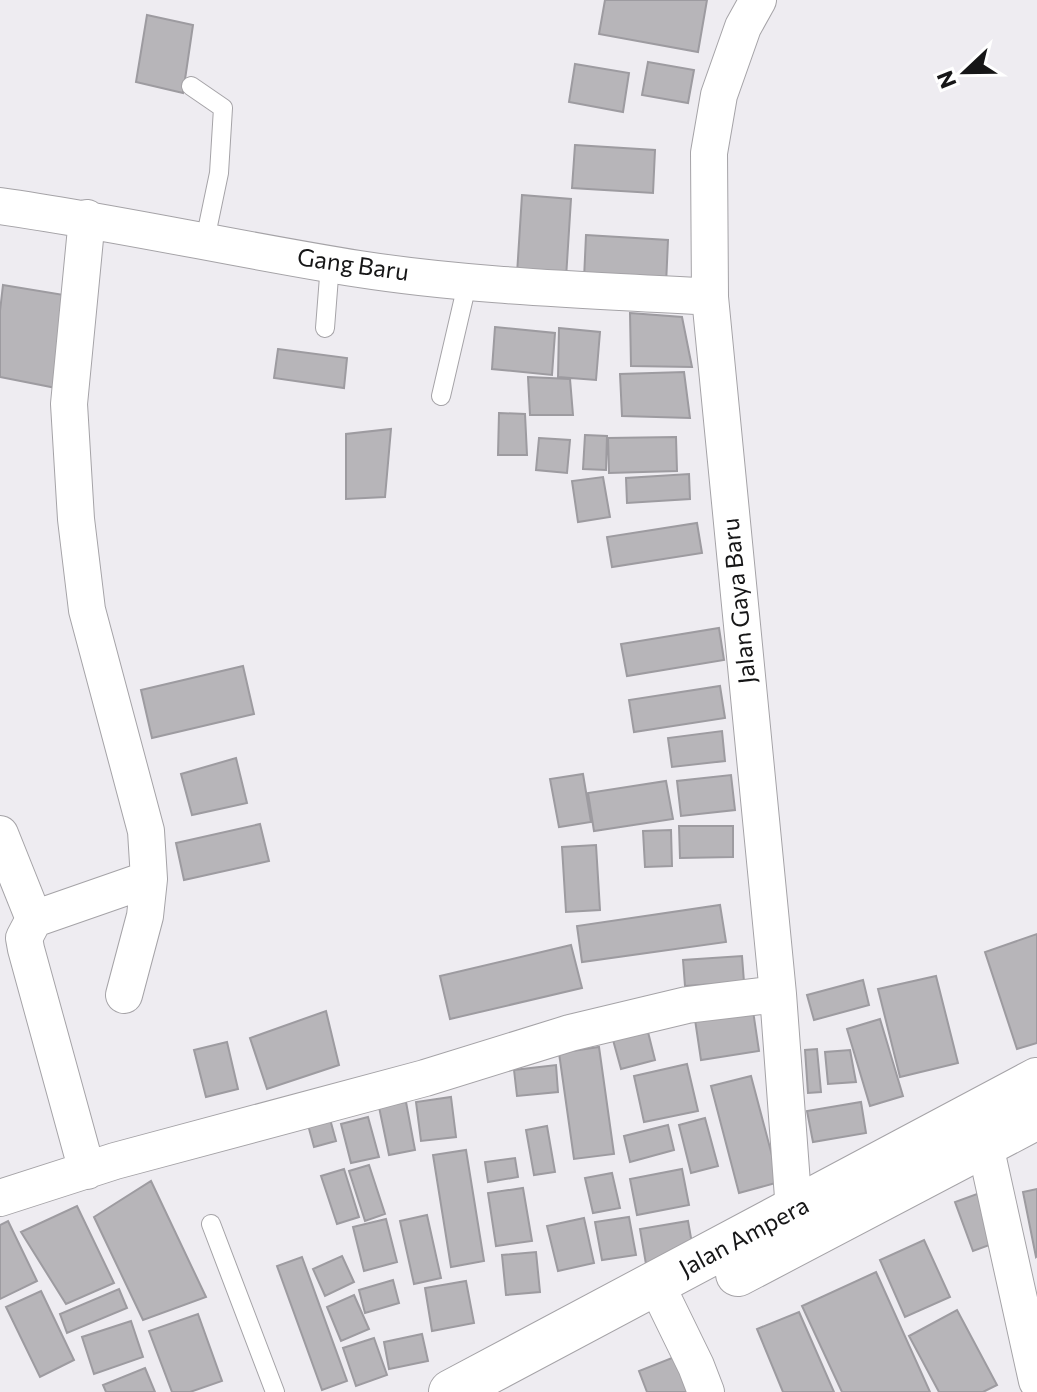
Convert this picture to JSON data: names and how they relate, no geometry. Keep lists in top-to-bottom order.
{
  "streets": {
    "main road": ["Jalan Ampera"],
    "street": ["Gang Baru", "Jalan Gaya Baru"]
  },
  "crossings": [
    ["Gang Baru", "Jalan Gaya Baru"],
    ["Jalan Gaya Baru", "Jalan Ampera"]
  ],
  "north": "left"
}
